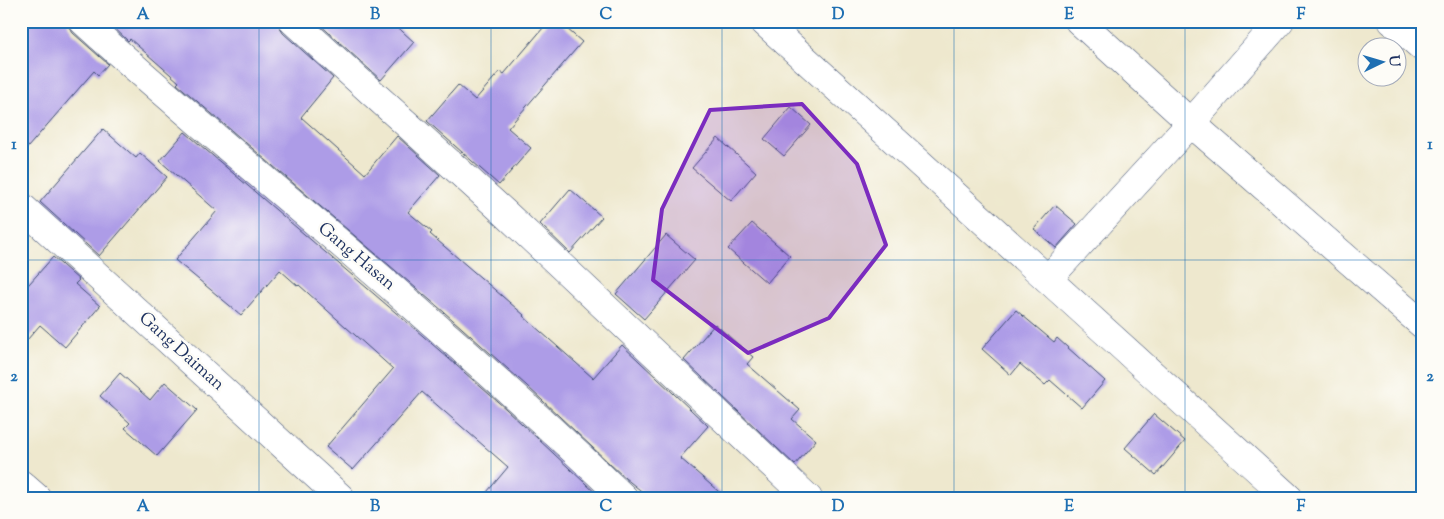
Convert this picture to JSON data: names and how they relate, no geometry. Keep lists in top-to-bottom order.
{
  "streets": {
    "street": ["Gang Hasan", "Gang Daiman"]
  },
  "north": "right",
  "grid": {
    "columns": [
      "A",
      "B",
      "C",
      "D",
      "E",
      "F"
    ],
    "rows": ["1", "2"]
  }
}
